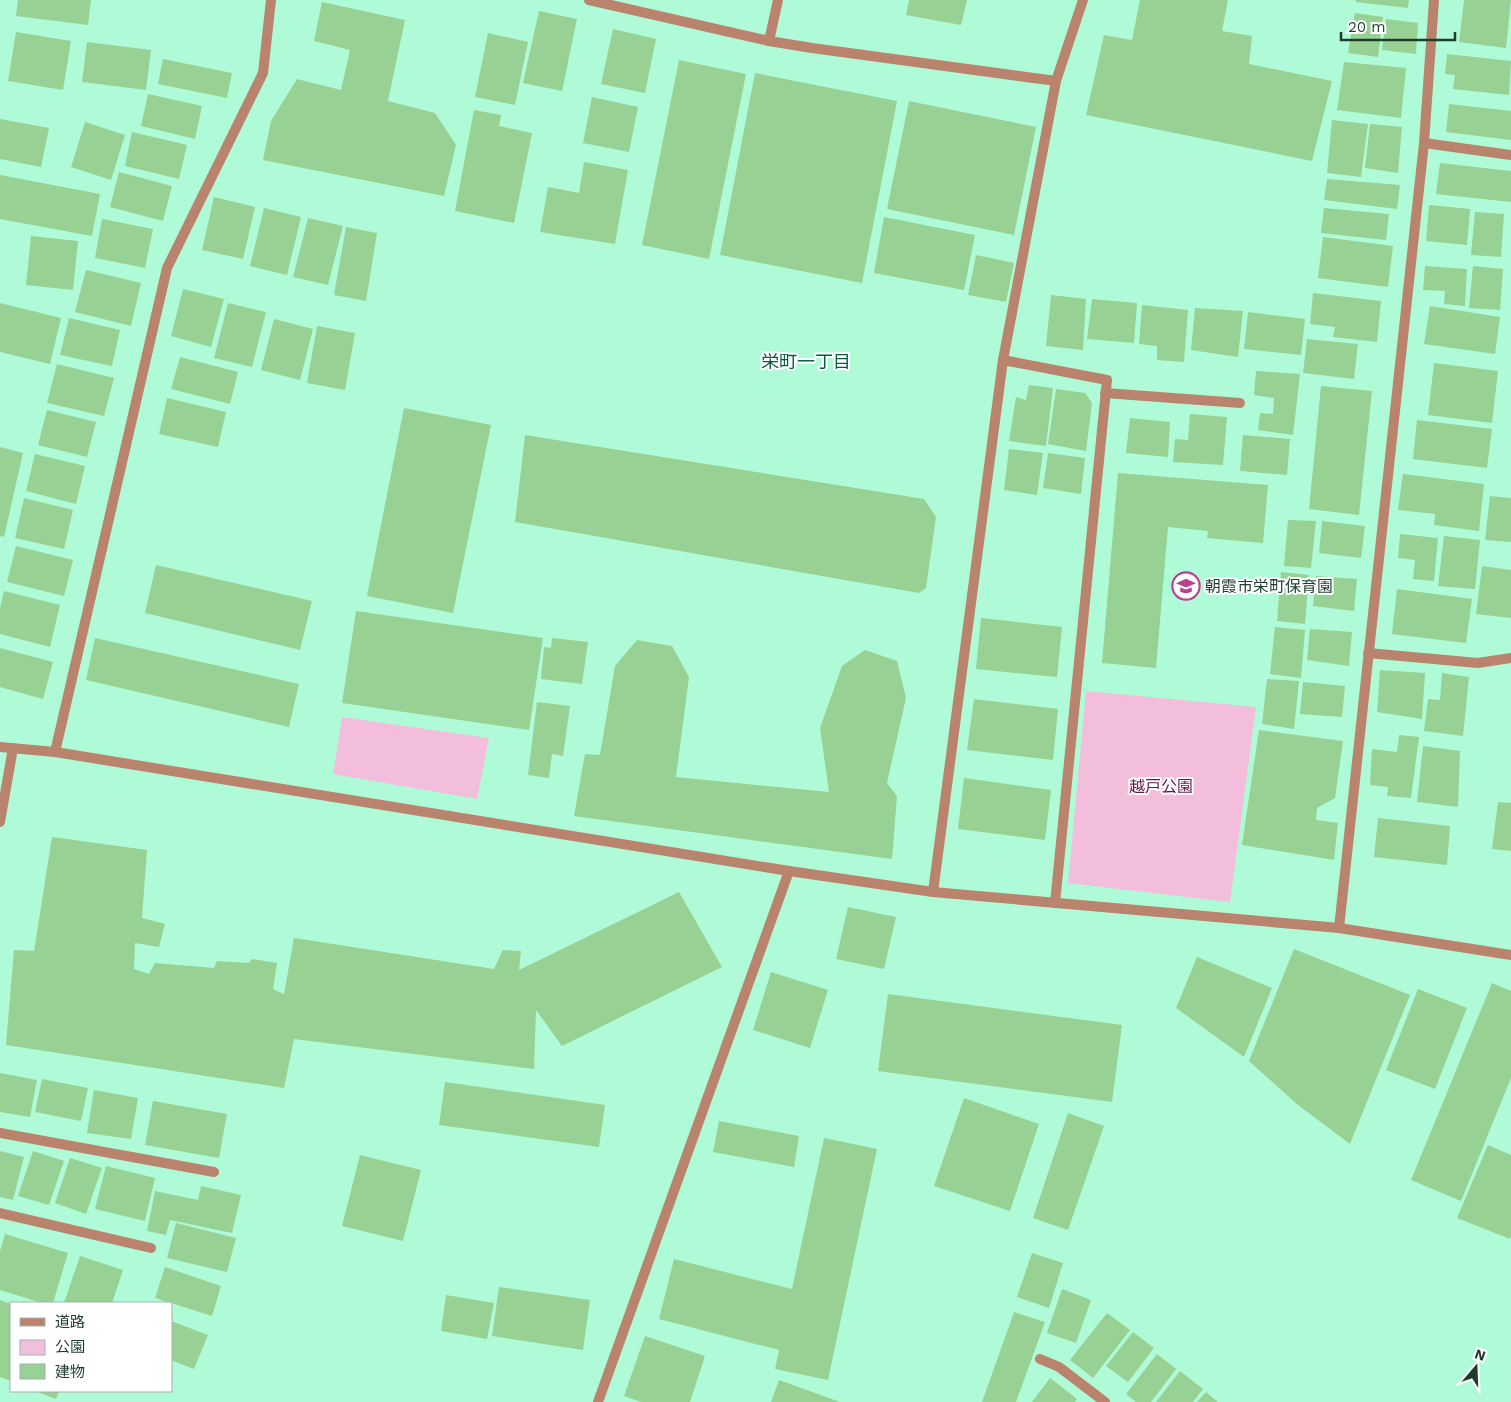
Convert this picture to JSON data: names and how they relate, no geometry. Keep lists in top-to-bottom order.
{
  "districts": ["栄町一丁目"],
  "parks": ["越戸公園"],
  "places": {
    "school or university": ["朝霞市栄町保育園"]
  },
  "legend": ["道路", "公園", "建物"],
  "scale_bar": "20 m",
  "north": "top"
}
